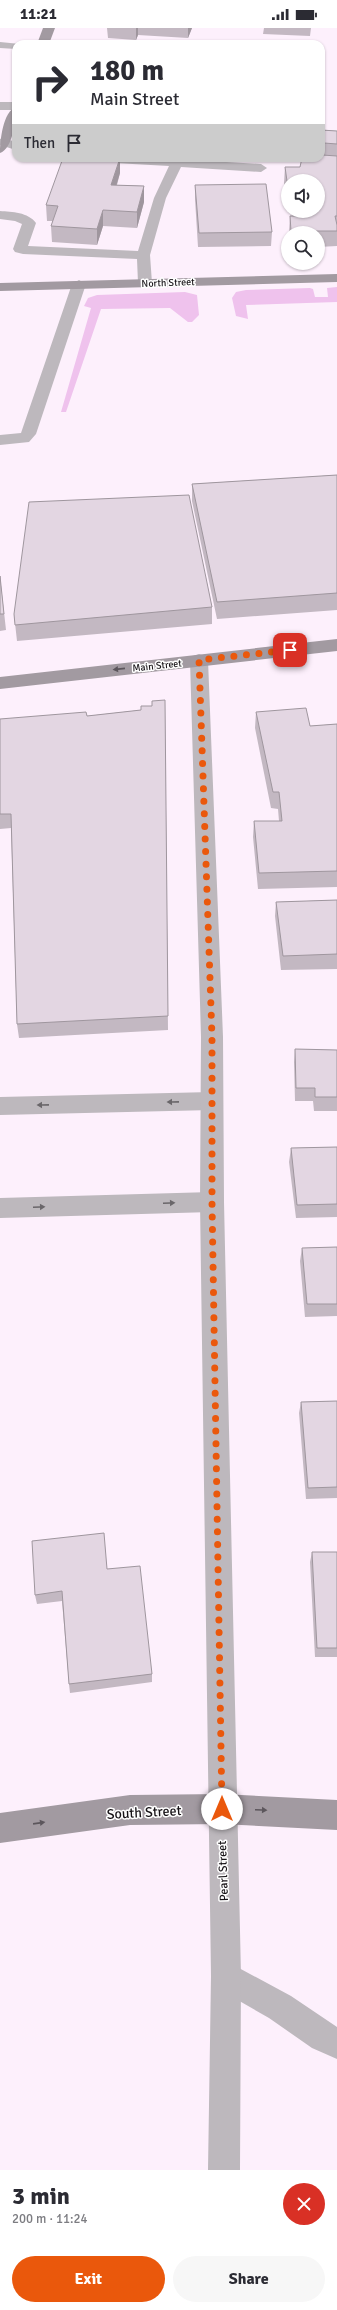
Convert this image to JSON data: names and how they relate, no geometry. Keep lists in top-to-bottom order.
{
  "streets": {
    "street": [
      "North Street",
      "Main Street",
      "South Street",
      "Pearl Street"
    ]
  },
  "crossings": [
    ["Main Street", "Pearl Street"],
    ["South Street", "Pearl Street"]
  ],
  "one_way": ["Main Street", "South Street"],
  "page": {
    "status": "11:21",
    "turn": ["180 m", "Main Street"],
    "then": "Then",
    "heading": ["3 min", "200 m · 11:24"],
    "buttons": ["Exit", "Share"]
  }
}
